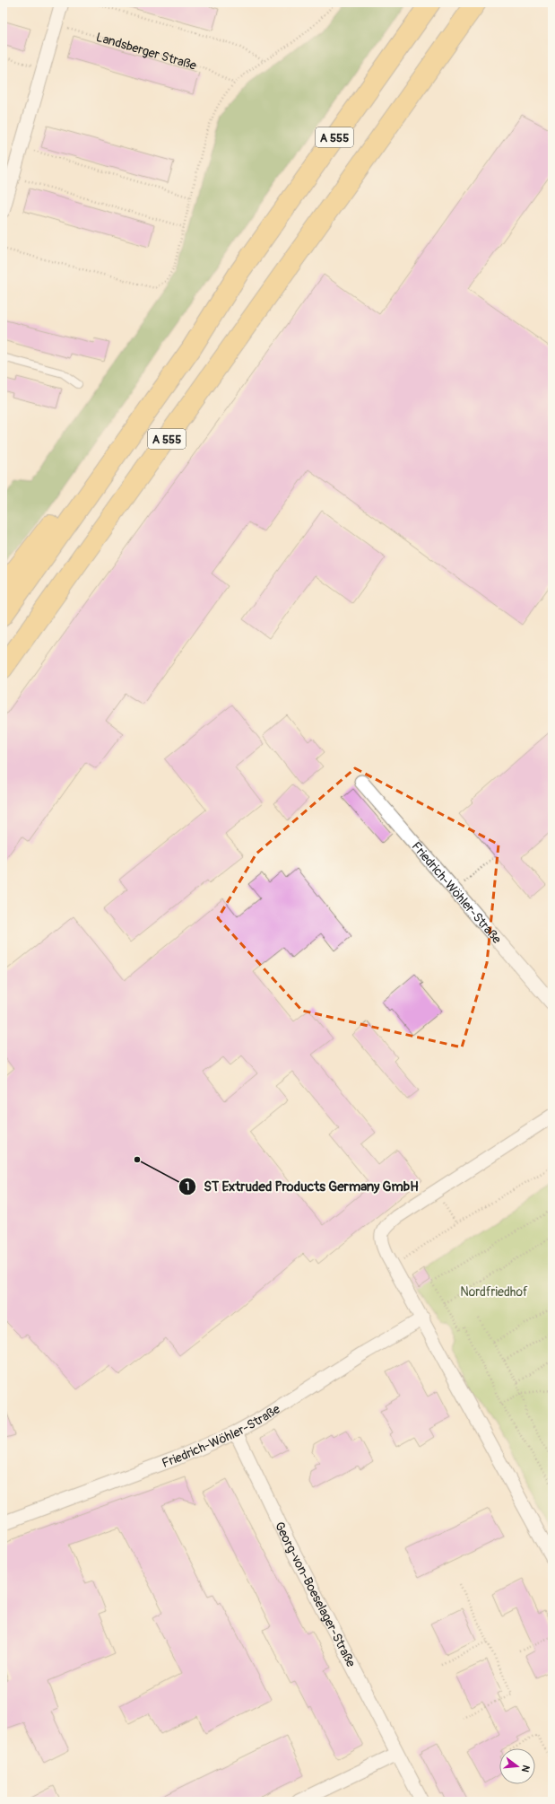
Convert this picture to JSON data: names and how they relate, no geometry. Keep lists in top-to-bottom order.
{
  "streets": {
    "highway": ["A 555"],
    "street": ["Friedrich-Wöhler-Straße", "Georg-von-Boeselager-Straße"],
    "path": ["Landsberger Straße"]
  },
  "crossings": [
    ["Friedrich-Wöhler-Straße", "Georg-von-Boeselager-Straße"]
  ],
  "parks": ["Nordfriedhof"],
  "places": ["ST Extruded Products Germany GmbH"],
  "north": "right"
}
